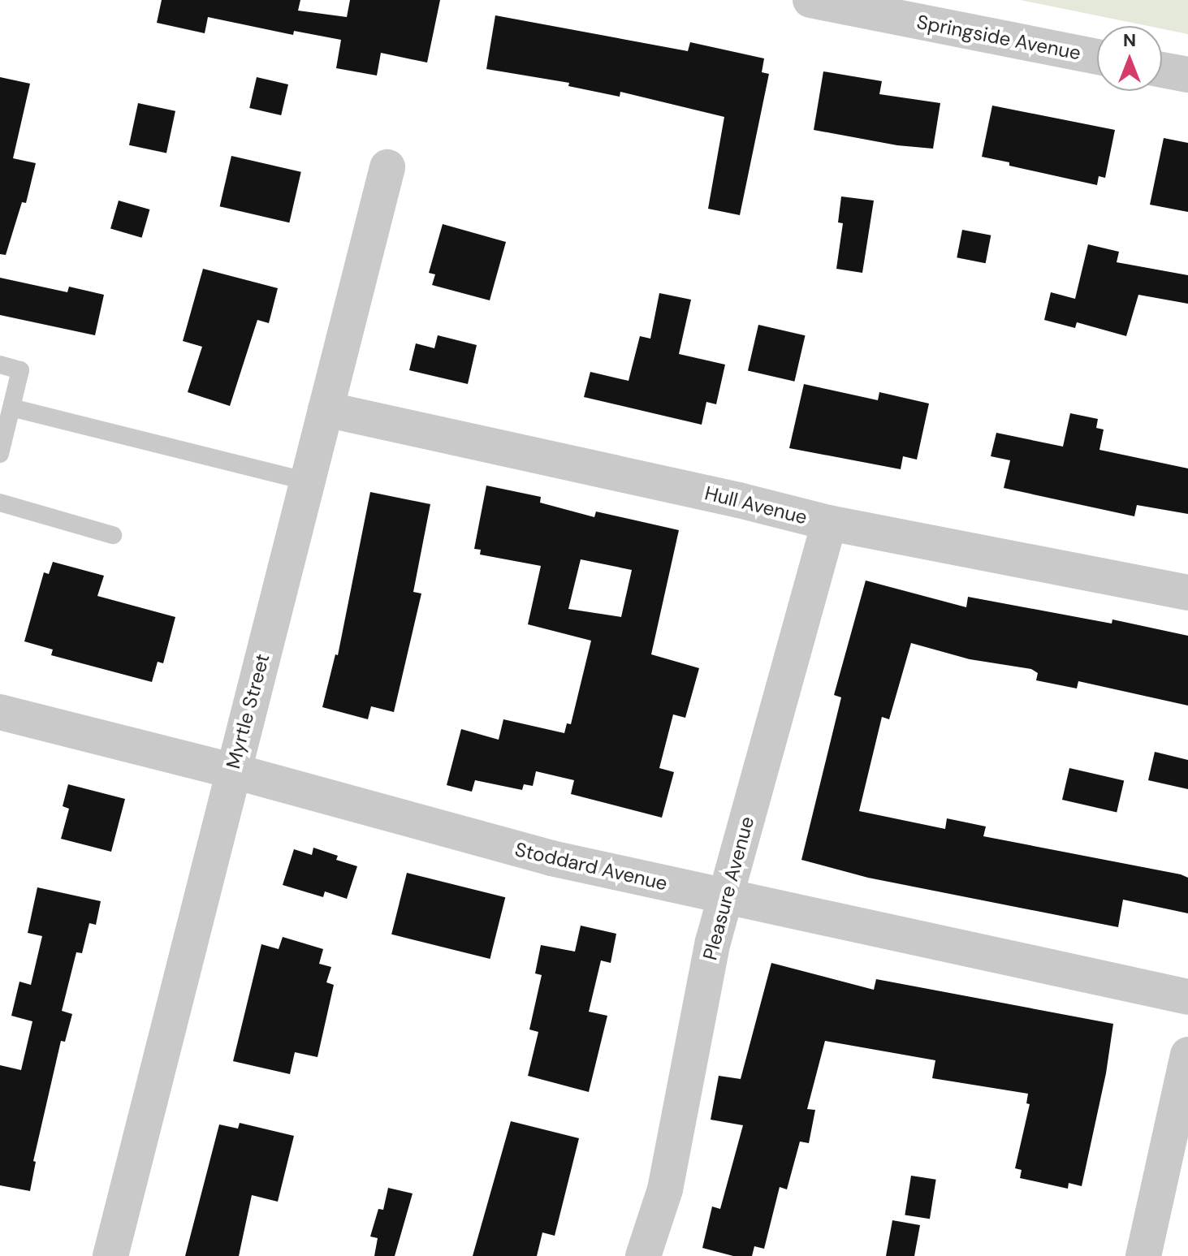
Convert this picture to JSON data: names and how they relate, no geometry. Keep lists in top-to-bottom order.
{
  "streets": {
    "street": [
      "Springside Avenue",
      "Hull Avenue",
      "Myrtle Street",
      "Stoddard Avenue",
      "Pleasure Avenue"
    ]
  },
  "crossings": [
    ["Hull Avenue", "Myrtle Street"],
    ["Hull Avenue", "Pleasure Avenue"],
    ["Myrtle Street", "Stoddard Avenue"],
    ["Stoddard Avenue", "Pleasure Avenue"]
  ],
  "north": "top"
}
